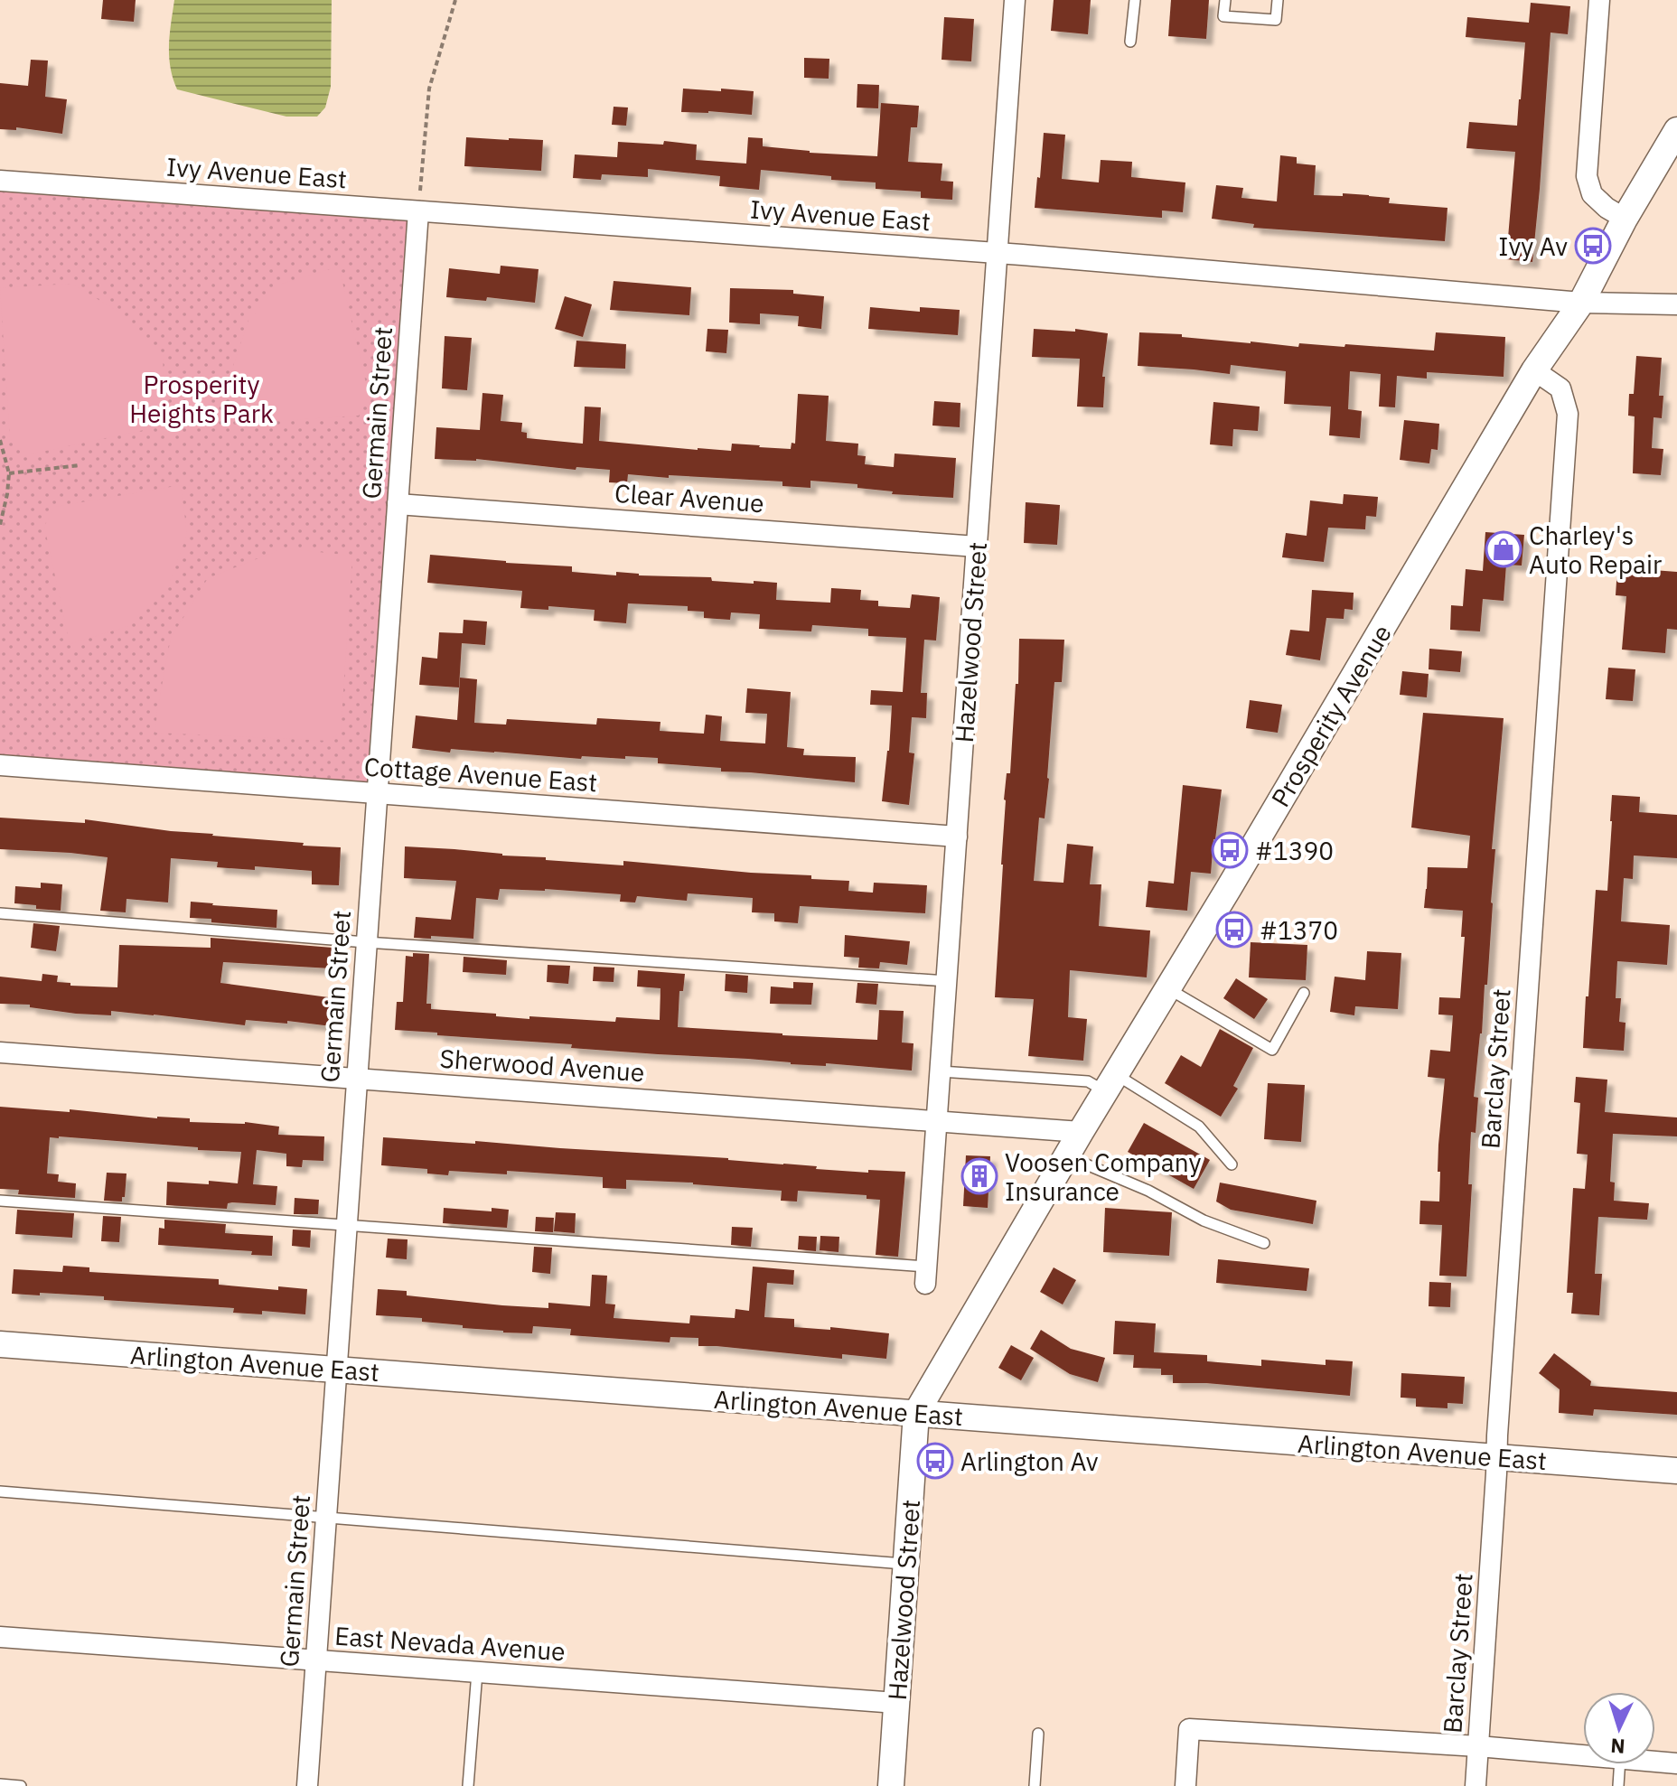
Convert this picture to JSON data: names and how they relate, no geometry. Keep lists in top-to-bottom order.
{
  "streets": {
    "street": [
      "Ivy Avenue East",
      "Germain Street",
      "Clear Avenue",
      "Hazelwood Street",
      "Prosperity Avenue",
      "Cottage Avenue East",
      "Sherwood Avenue",
      "Barclay Street",
      "Arlington Avenue East",
      "East Nevada Avenue"
    ]
  },
  "crossings": [
    ["Ivy Avenue East", "Germain Street"],
    ["Ivy Avenue East", "Hazelwood Street"],
    ["Ivy Avenue East", "Prosperity Avenue"],
    ["Germain Street", "Clear Avenue"],
    ["Germain Street", "Cottage Avenue East"],
    ["Germain Street", "Sherwood Avenue"],
    ["Germain Street", "Arlington Avenue East"],
    ["Germain Street", "East Nevada Avenue"],
    ["Clear Avenue", "Hazelwood Street"],
    ["Hazelwood Street", "Prosperity Avenue"],
    ["Hazelwood Street", "Cottage Avenue East"],
    ["Hazelwood Street", "Sherwood Avenue"],
    ["Hazelwood Street", "Arlington Avenue East"],
    ["Hazelwood Street", "East Nevada Avenue"],
    ["Prosperity Avenue", "Sherwood Avenue"],
    ["Prosperity Avenue", "Barclay Street"],
    ["Prosperity Avenue", "Arlington Avenue East"],
    ["Barclay Street", "Arlington Avenue East"]
  ],
  "parks": ["Prosperity Heights Park"],
  "places": {
    "bus stop": [
      "Ivy Av",
      "#1390",
      "#1370",
      "Arlington Av"
    ],
    "shop": ["Charley's Auto Repair"],
    "building": ["Voosen Company Insurance"]
  },
  "north": "bottom"
}
